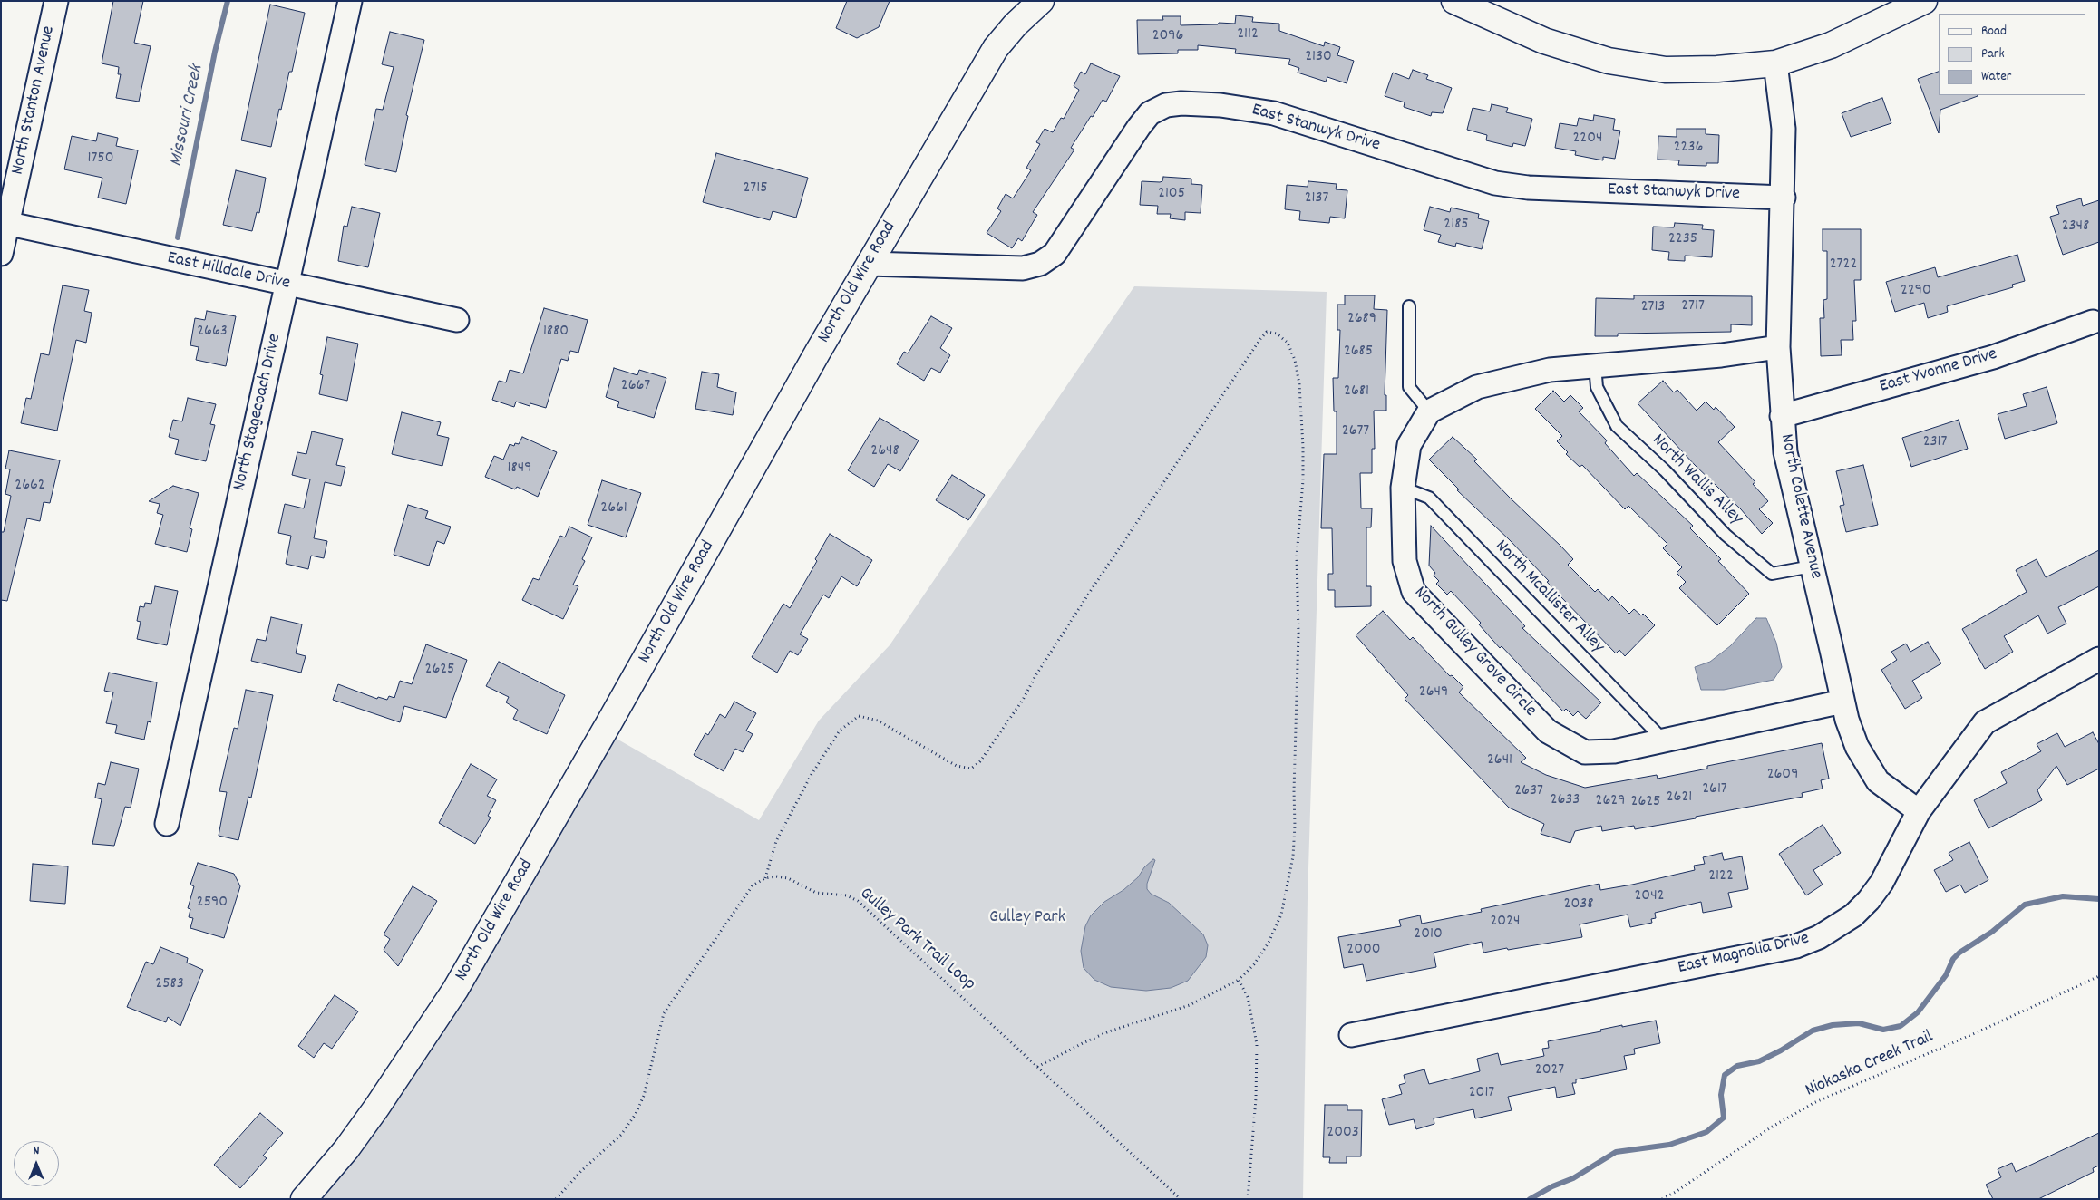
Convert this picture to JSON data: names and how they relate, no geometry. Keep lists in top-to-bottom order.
{
  "streets": {
    "street": [
      "North Stanton Avenue",
      "East Stanwyk Drive",
      "East Hilldale Drive",
      "North Old Wire Road",
      "East Yvonne Drive",
      "North Stagecoach Drive",
      "North Colette Avenue",
      "North Gulley Grove Circle",
      "East Magnolia Drive"
    ],
    "lane": ["North Wallis Alley", "North Mcallister Alley"],
    "path": ["Gulley Park Trail Loop", "Niokaska Creek Trail"]
  },
  "crossings": [
    ["North Stanton Avenue", "East Hilldale Drive"],
    ["East Stanwyk Drive", "North Old Wire Road"],
    ["East Stanwyk Drive", "North Colette Avenue"],
    ["East Hilldale Drive", "North Stagecoach Drive"],
    ["East Yvonne Drive", "North Colette Avenue"],
    ["North Wallis Alley", "North Colette Avenue"],
    ["North Colette Avenue", "North Gulley Grove Circle"],
    ["North Colette Avenue", "East Magnolia Drive"],
    ["North Mcallister Alley", "North Gulley Grove Circle"]
  ],
  "water": ["Missouri Creek"],
  "parks": ["Gulley Park"],
  "house_numbers": [
    "2112",
    "2096",
    "2130",
    "2204",
    "2236",
    "1750",
    "2715",
    "2105",
    "2137",
    "2185",
    "2348",
    "2235",
    "2722",
    "2290",
    "2717",
    "2713",
    "2689",
    "2663",
    "1880",
    "2685",
    "2667",
    "2681",
    "2677",
    "2317",
    "2648",
    "1849",
    "2662",
    "2661",
    "2625",
    "2649",
    "2641",
    "2609",
    "2617",
    "2637",
    "2621",
    "2633",
    "2629",
    "2625",
    "2122",
    "2042",
    "2590",
    "2038",
    "2024",
    "2010",
    "2000",
    "2583",
    "2027",
    "2017",
    "2003"
  ],
  "legend": ["Road", "Park", "Water"],
  "north": "top"
}
